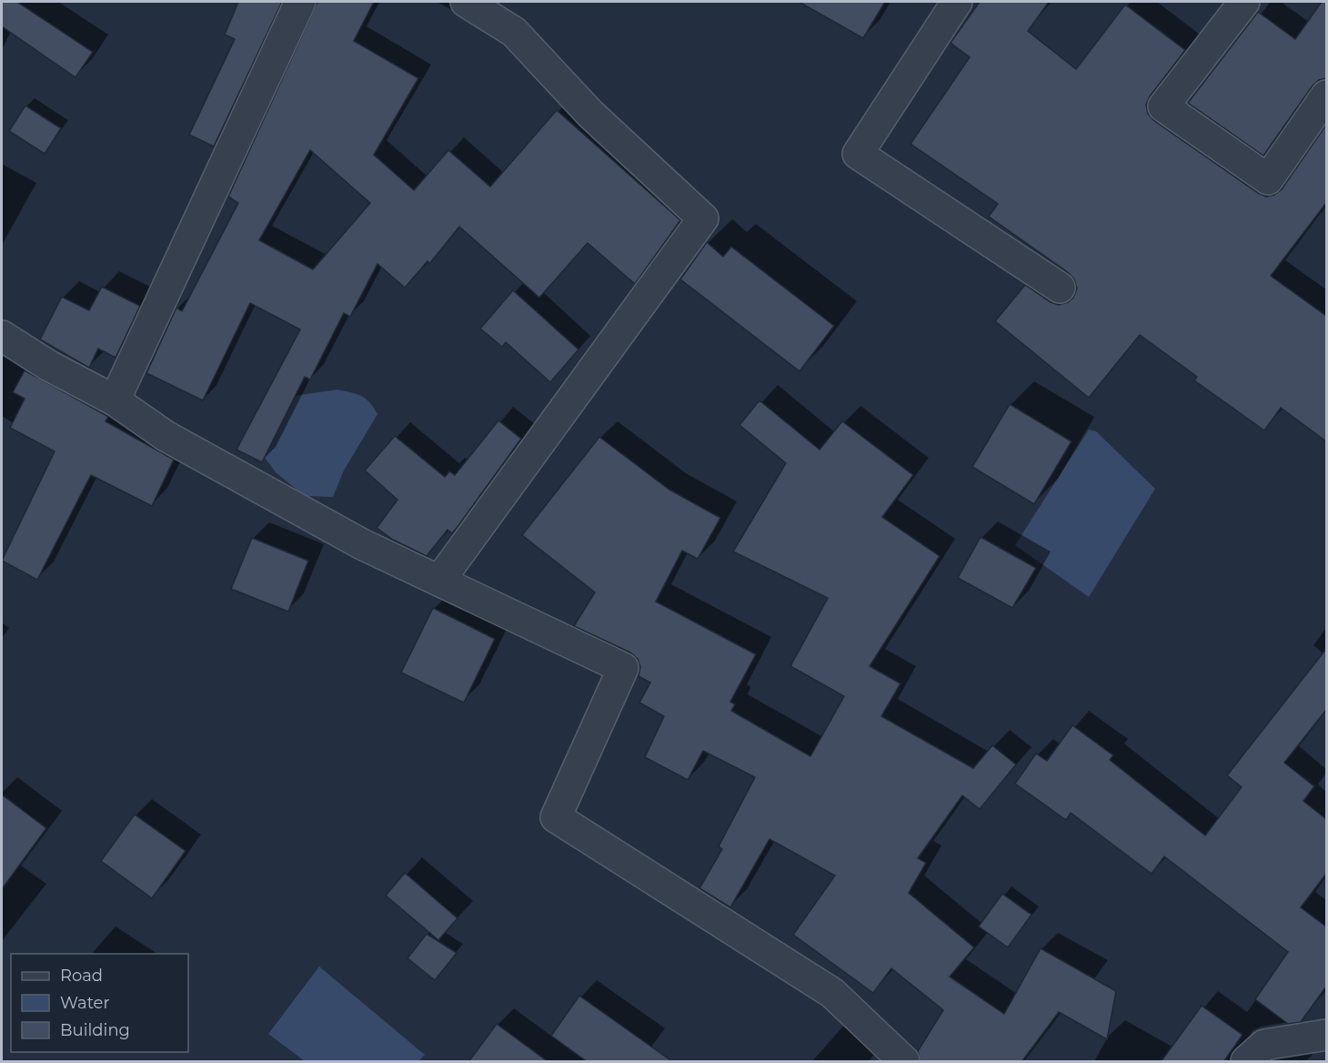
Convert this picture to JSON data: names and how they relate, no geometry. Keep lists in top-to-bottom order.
{
  "legend": ["Road", "Water", "Building"]
}
